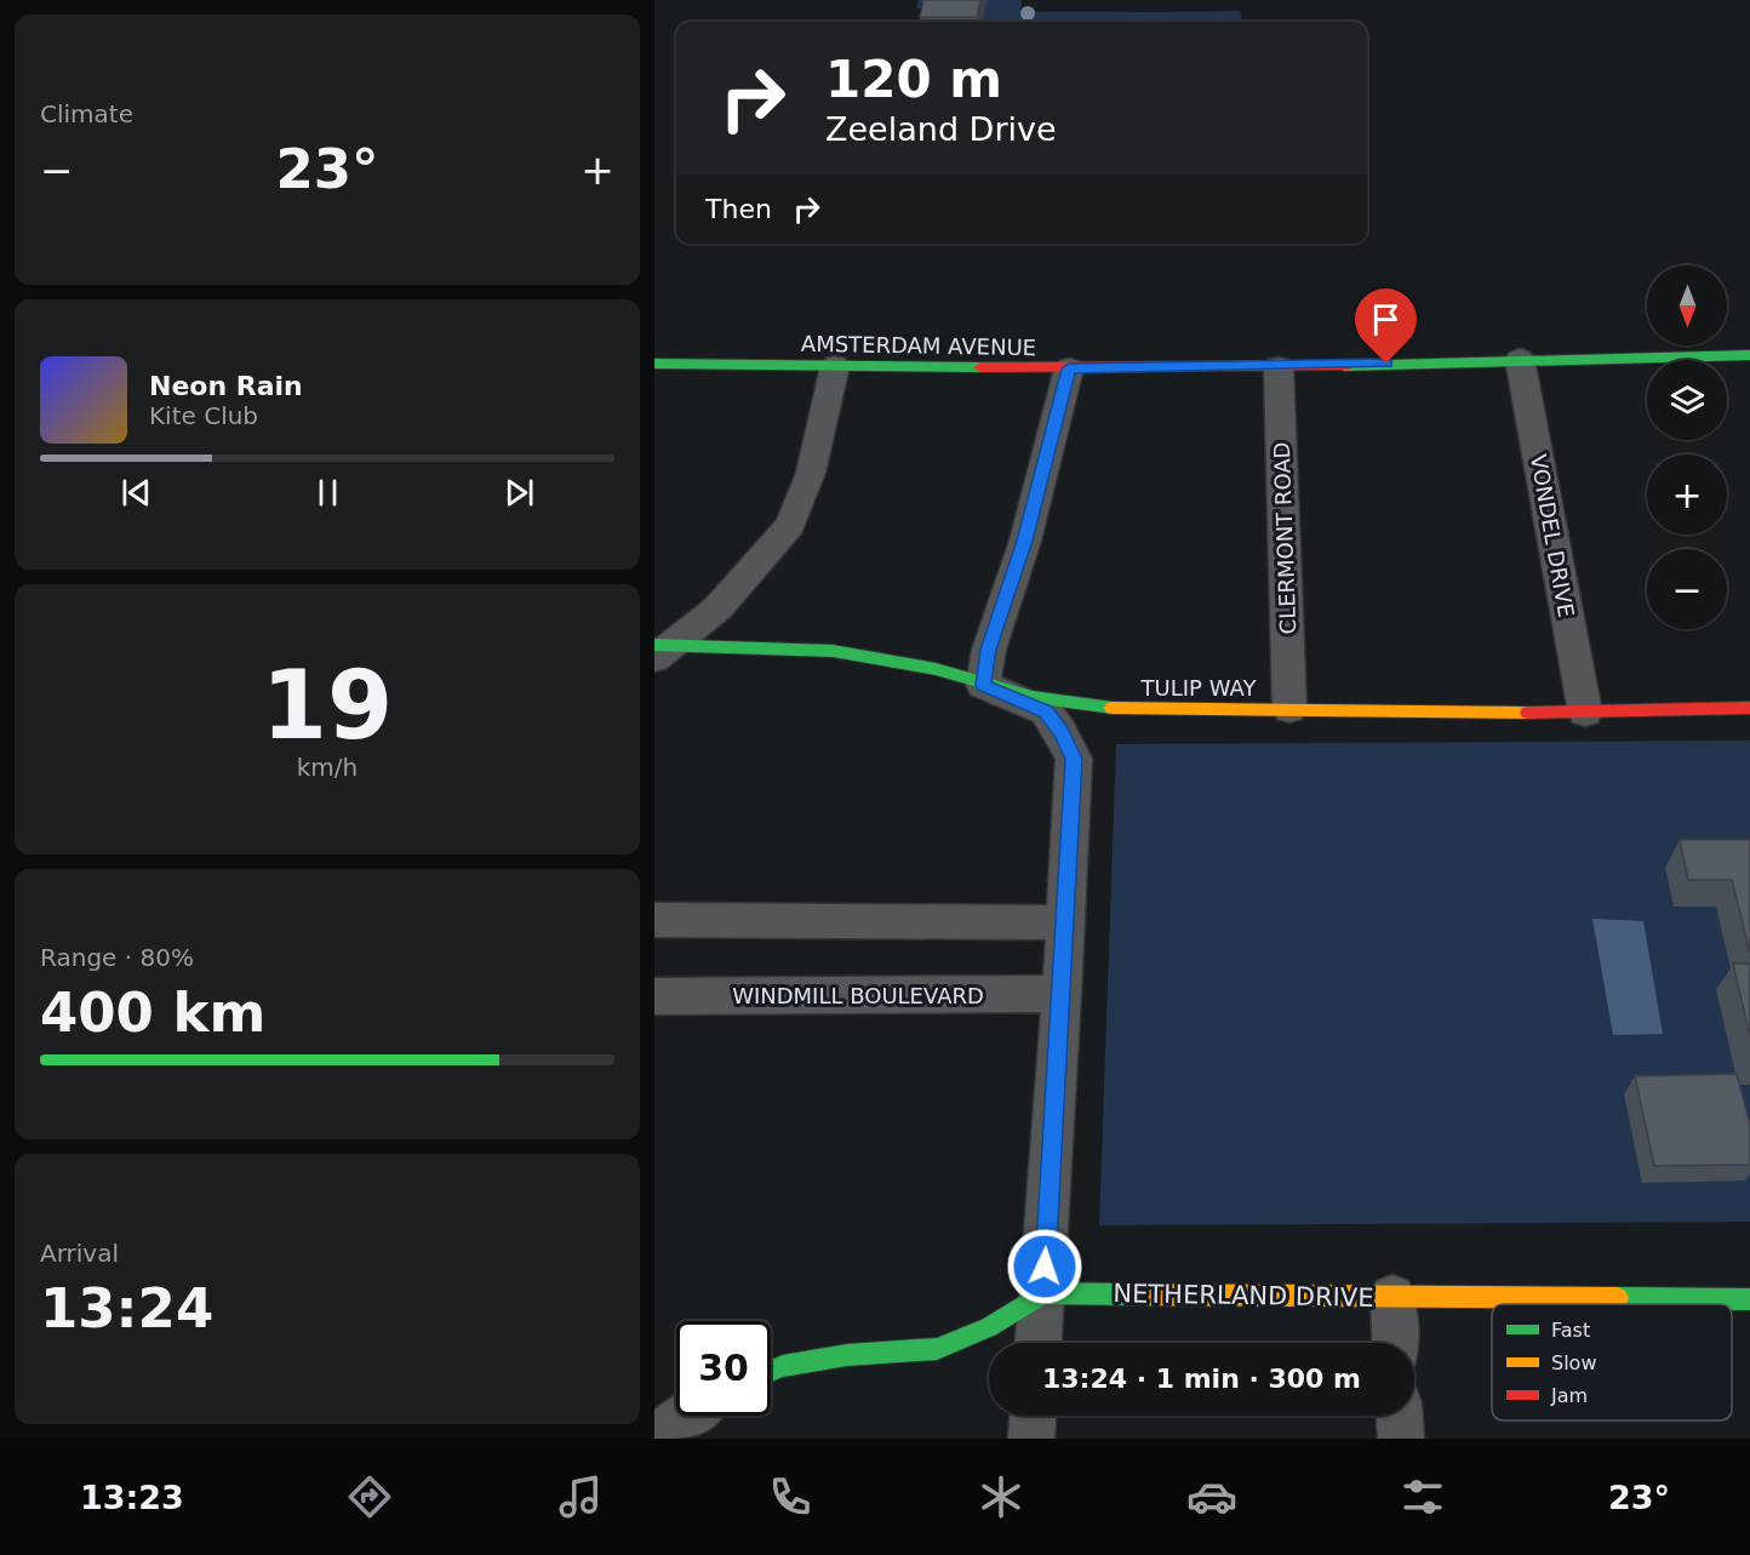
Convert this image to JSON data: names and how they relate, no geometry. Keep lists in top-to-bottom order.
{
  "streets": {
    "street": [
      "AMSTERDAM AVENUE",
      "VONDEL DRIVE",
      "CLERMONT ROAD",
      "TULIP WAY",
      "WINDMILL BOULEVARD",
      "NETHERLAND DRIVE"
    ]
  },
  "crossings": [
    ["AMSTERDAM AVENUE", "VONDEL DRIVE"],
    ["AMSTERDAM AVENUE", "CLERMONT ROAD"],
    ["VONDEL DRIVE", "TULIP WAY"],
    ["CLERMONT ROAD", "TULIP WAY"]
  ],
  "legend": ["Fast", "Slow", "Jam"],
  "north": "bottom",
  "page": {
    "tile": [
      "Climate",
      ["19", "km/h"],
      ["Range · 80%", "400 km"],
      ["Arrival", "13:24"]
    ],
    "turn": ["120 m", "Zeeland Drive"],
    "heat": ["−", "23°", "+"],
    "then": "Then",
    "map_buttons": ["+", "−"],
    "song": ["Neon Rain", "Kite Club"],
    "limit": "30",
    "trip": "13:24 · 1 min · 300 m",
    "tabs": ["13:23", "23°"]
  }
}
